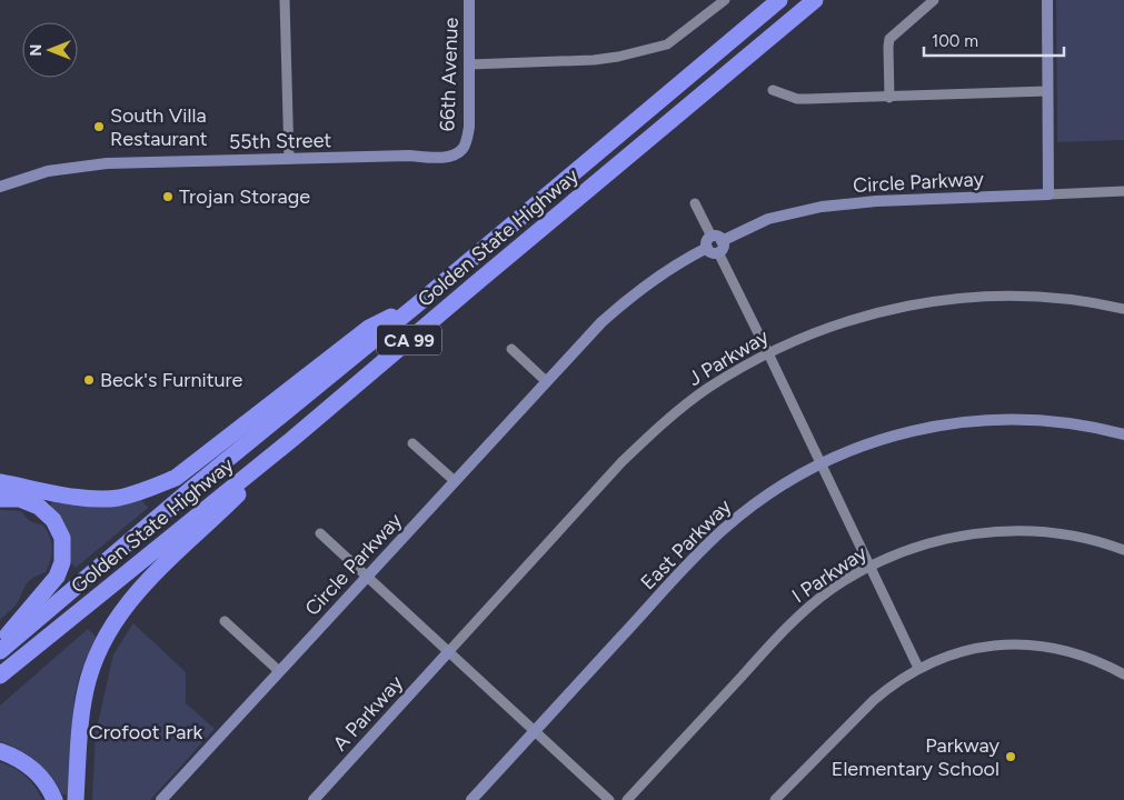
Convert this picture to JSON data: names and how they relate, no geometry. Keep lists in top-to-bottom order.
{
  "streets": {
    "highway": ["Golden State Highway", "CA 99"],
    "street": [
      "66th Avenue",
      "55th Street",
      "Circle Parkway",
      "J Parkway",
      "East Parkway",
      "I Parkway",
      "A Parkway"
    ]
  },
  "crossings": [
    ["66th Avenue", "55th Street"],
    ["J Parkway", "A Parkway"]
  ],
  "parks": ["Crofoot Park"],
  "places": [
    "South Villa Restaurant",
    "Trojan Storage",
    "Beck's Furniture",
    "Parkway Elementary School"
  ],
  "scale_bar": "100 m",
  "north": "left"
}
